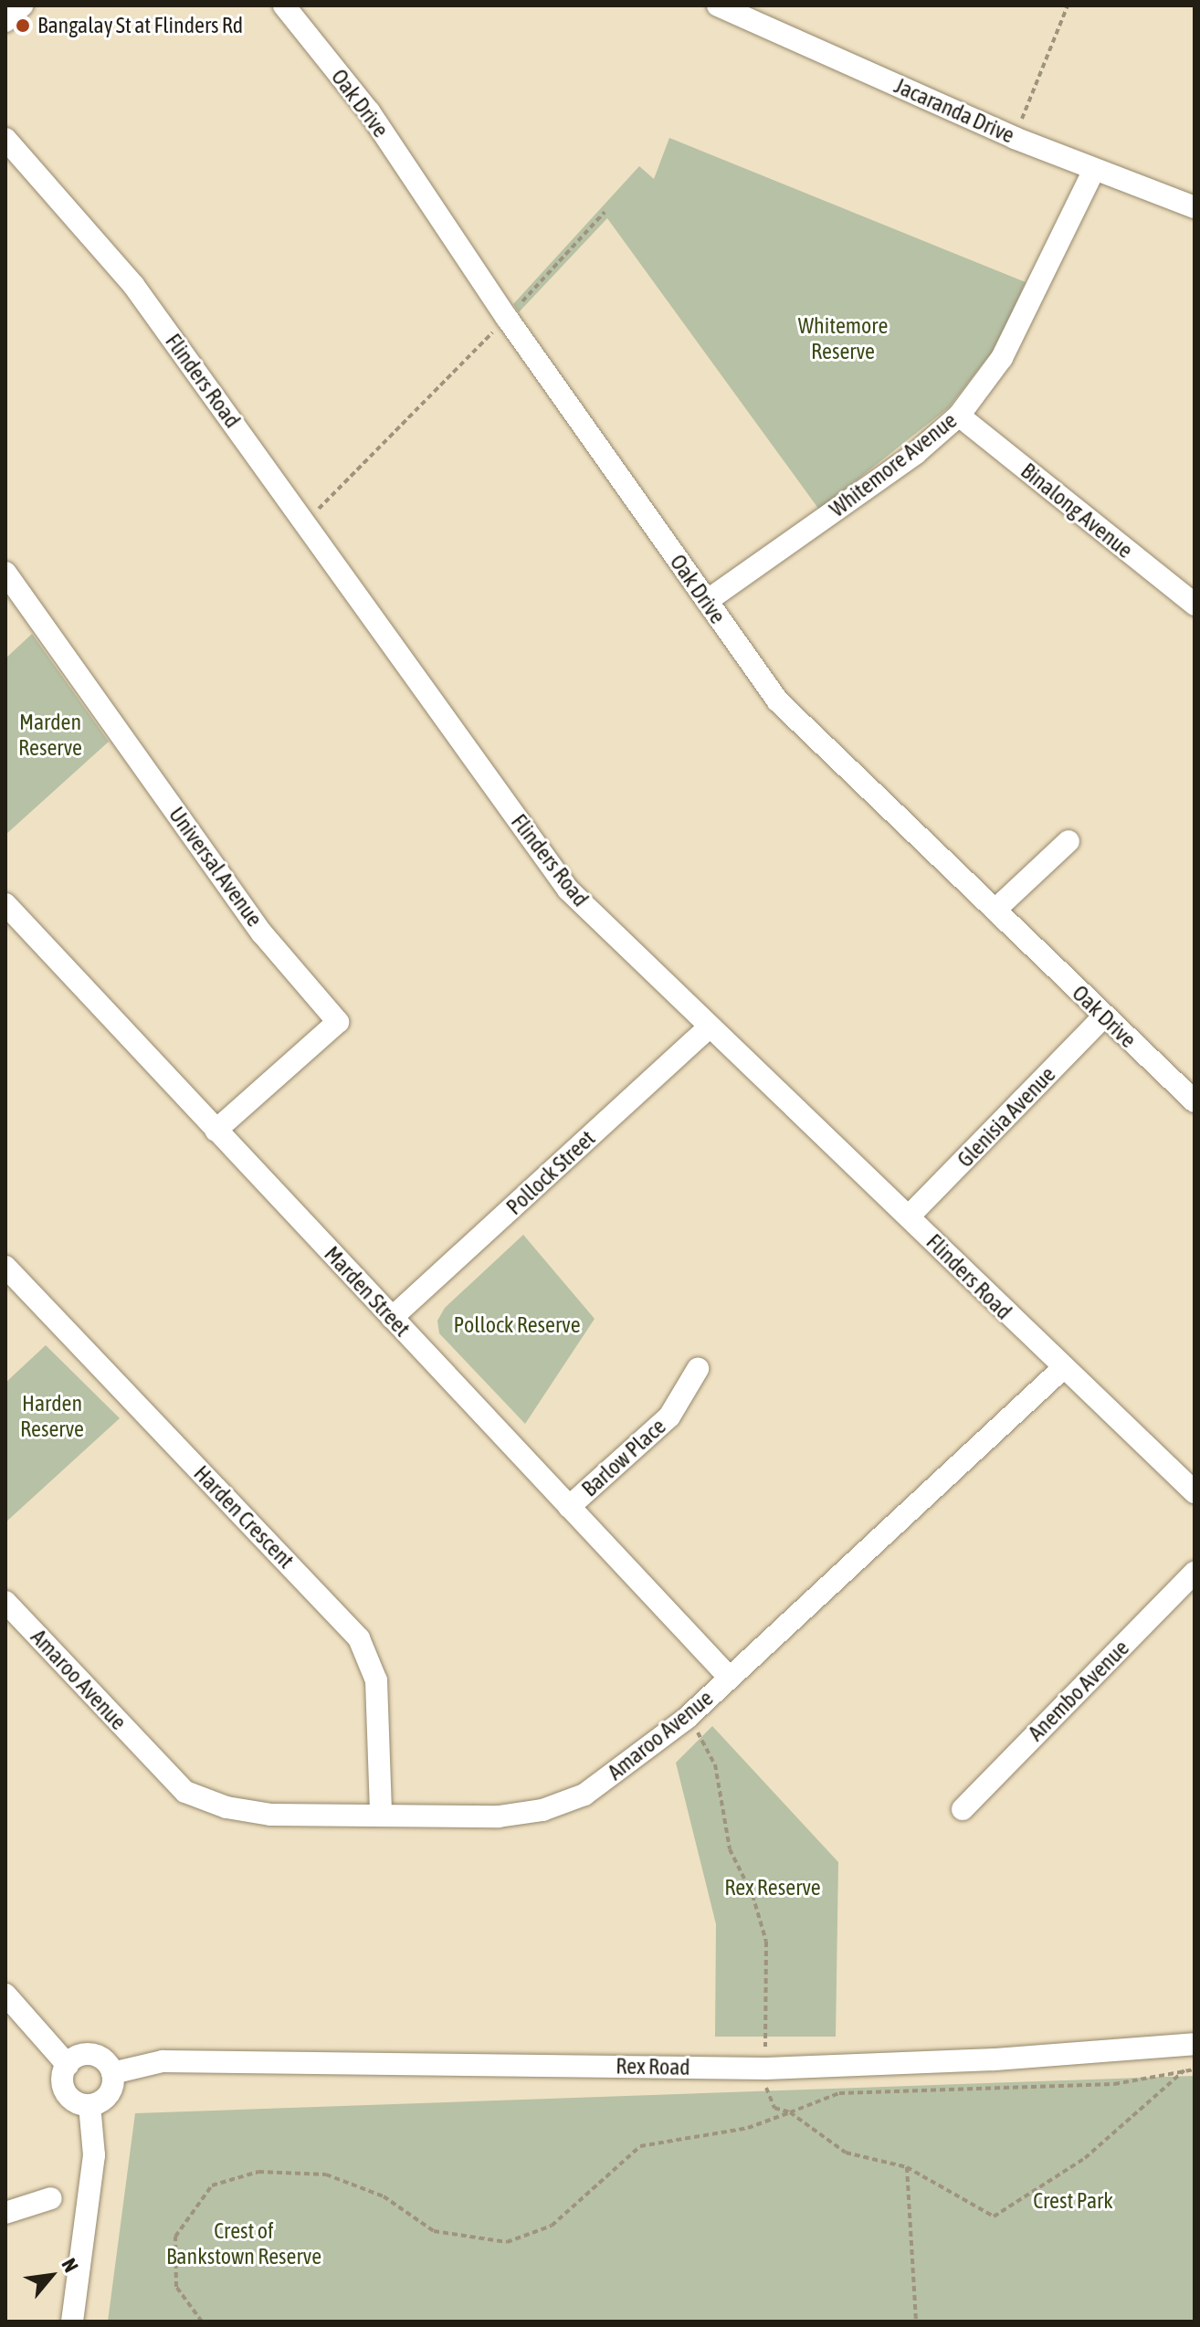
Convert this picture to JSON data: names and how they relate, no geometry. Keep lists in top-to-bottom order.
{
  "streets": {
    "street": [
      "Oak Drive",
      "Jacaranda Drive",
      "Flinders Road",
      "Whitemore Avenue",
      "Binalong Avenue",
      "Universal Avenue",
      "Glenisia Avenue",
      "Pollock Street",
      "Marden Street",
      "Barlow Place",
      "Harden Crescent",
      "Amaroo Avenue",
      "Anembo Avenue",
      "Rex Road"
    ]
  },
  "crossings": [
    ["Oak Drive", "Whitemore Avenue"],
    ["Oak Drive", "Glenisia Avenue"],
    ["Jacaranda Drive", "Whitemore Avenue"],
    ["Flinders Road", "Glenisia Avenue"],
    ["Flinders Road", "Pollock Street"],
    ["Flinders Road", "Amaroo Avenue"],
    ["Whitemore Avenue", "Binalong Avenue"],
    ["Universal Avenue", "Marden Street"],
    ["Pollock Street", "Marden Street"],
    ["Marden Street", "Barlow Place"],
    ["Marden Street", "Amaroo Avenue"],
    ["Harden Crescent", "Amaroo Avenue"]
  ],
  "parks": [
    "Whitemore Reserve",
    "Marden Reserve",
    "Pollock Reserve",
    "Harden Reserve",
    "Rex Reserve",
    "Crest Park",
    "Crest of Bankstown Reserve"
  ],
  "places": ["Bangalay St at Flinders Rd"],
  "north": "top right"
}
